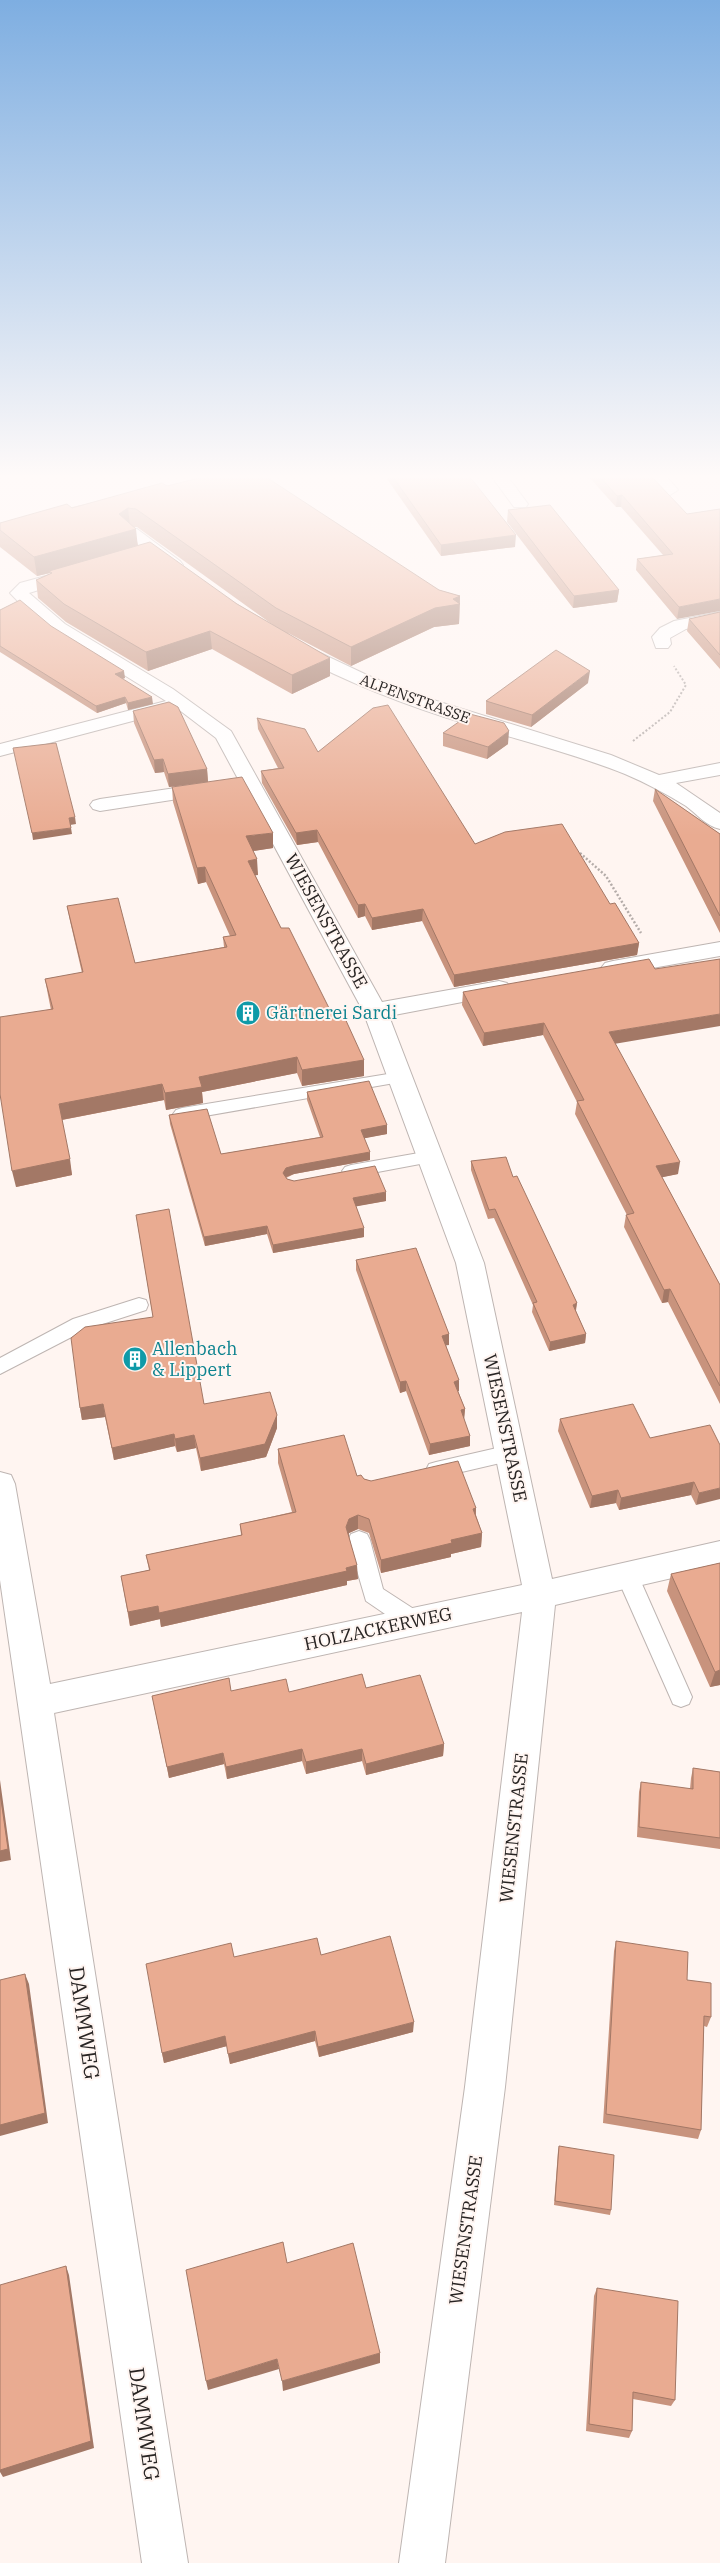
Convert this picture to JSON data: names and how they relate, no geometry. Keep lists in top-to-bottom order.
{
  "streets": {
    "street": [
      "ALPENSTRASSE",
      "WIESENSTRASSE",
      "HOLZACKERWEG",
      "DAMMWEG"
    ]
  },
  "crossings": [
    ["WIESENSTRASSE", "HOLZACKERWEG"],
    ["HOLZACKERWEG", "DAMMWEG"]
  ],
  "places": {
    "building": ["Gärtnerei Sardi", "Allenbach & Lippert"]
  }
}
